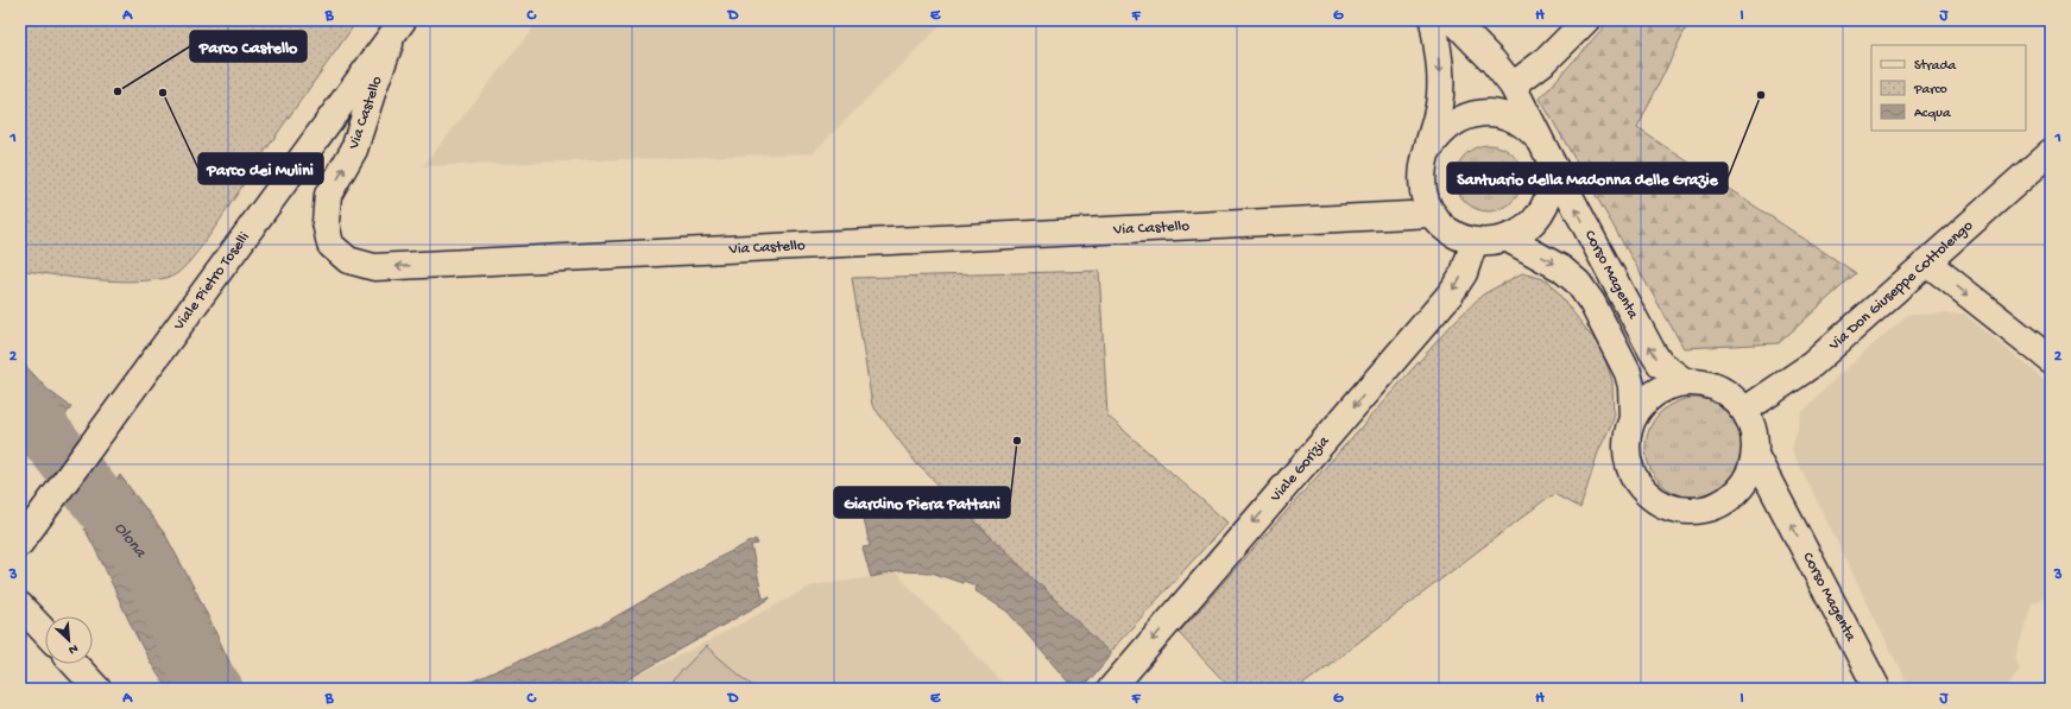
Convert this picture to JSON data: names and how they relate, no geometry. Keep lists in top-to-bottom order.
{
  "streets": {
    "street": [
      "Via Castello",
      "Corso Magenta",
      "Viale Pietro Toselli",
      "Via Don Giuseppe Cottolengo",
      "Viale Gorizia"
    ]
  },
  "crossings": [
    ["Via Castello", "Corso Magenta"],
    ["Via Castello", "Viale Pietro Toselli"],
    ["Via Castello", "Viale Gorizia"],
    ["Corso Magenta", "Via Don Giuseppe Cottolengo"],
    ["Corso Magenta", "Viale Gorizia"]
  ],
  "one_way": ["Viale Gorizia"],
  "water": ["Olona"],
  "places": [
    "Parco Castello",
    "Parco dei Mulini",
    "Santuario della Madonna delle Grazie",
    "Giardino Piera Pattani"
  ],
  "legend": ["Strada", "Parco", "Acqua"],
  "north": "bottom right",
  "grid": {
    "columns": [
      "A",
      "B",
      "C",
      "D",
      "E",
      "F",
      "G",
      "H",
      "I",
      "J"
    ],
    "rows": ["1", "2", "3"]
  }
}
